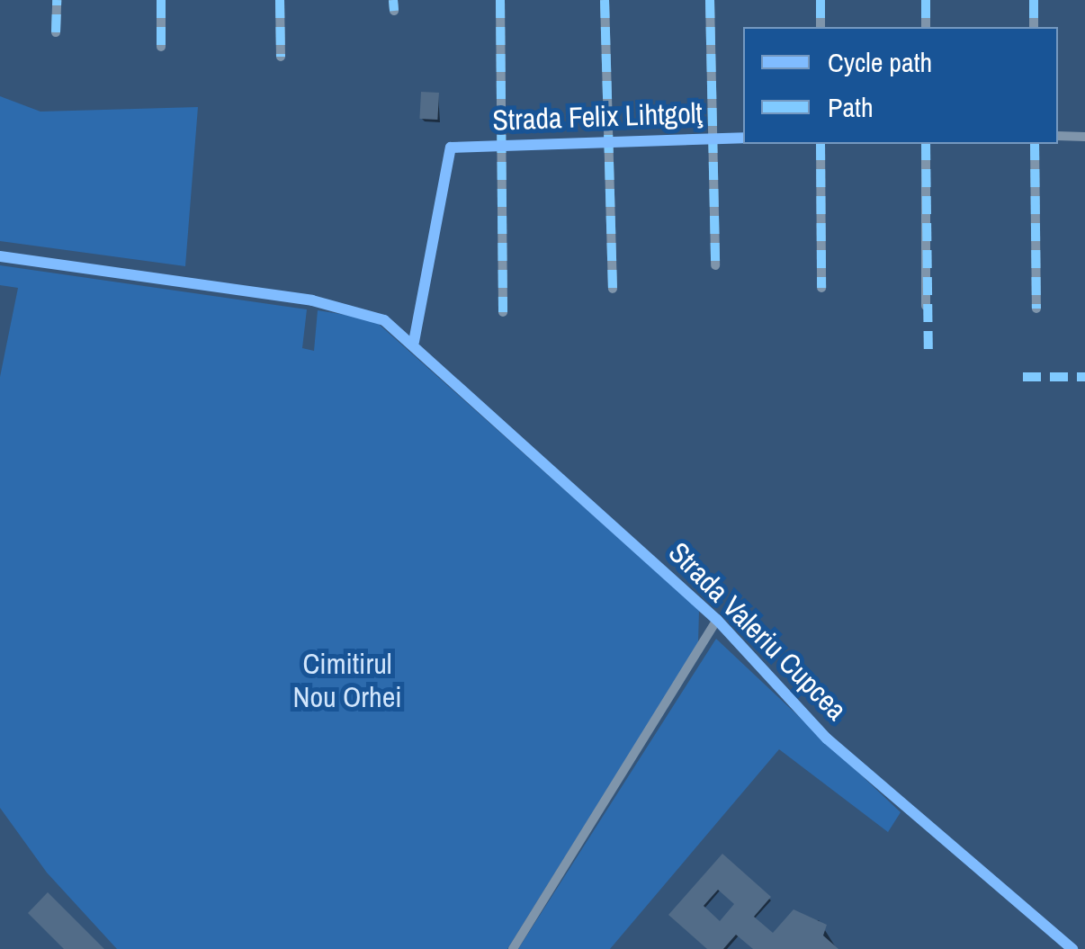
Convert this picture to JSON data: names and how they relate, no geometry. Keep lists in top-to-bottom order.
{
  "streets": {
    "street": ["Strada Felix Lihtgolţ", "Strada Valeriu Cupcea"]
  },
  "crossings": [
    ["Strada Felix Lihtgolţ", "Strada Valeriu Cupcea"]
  ],
  "parks": ["Cimitirul Nou Orhei"],
  "legend": ["Cycle path", "Path"]
}
